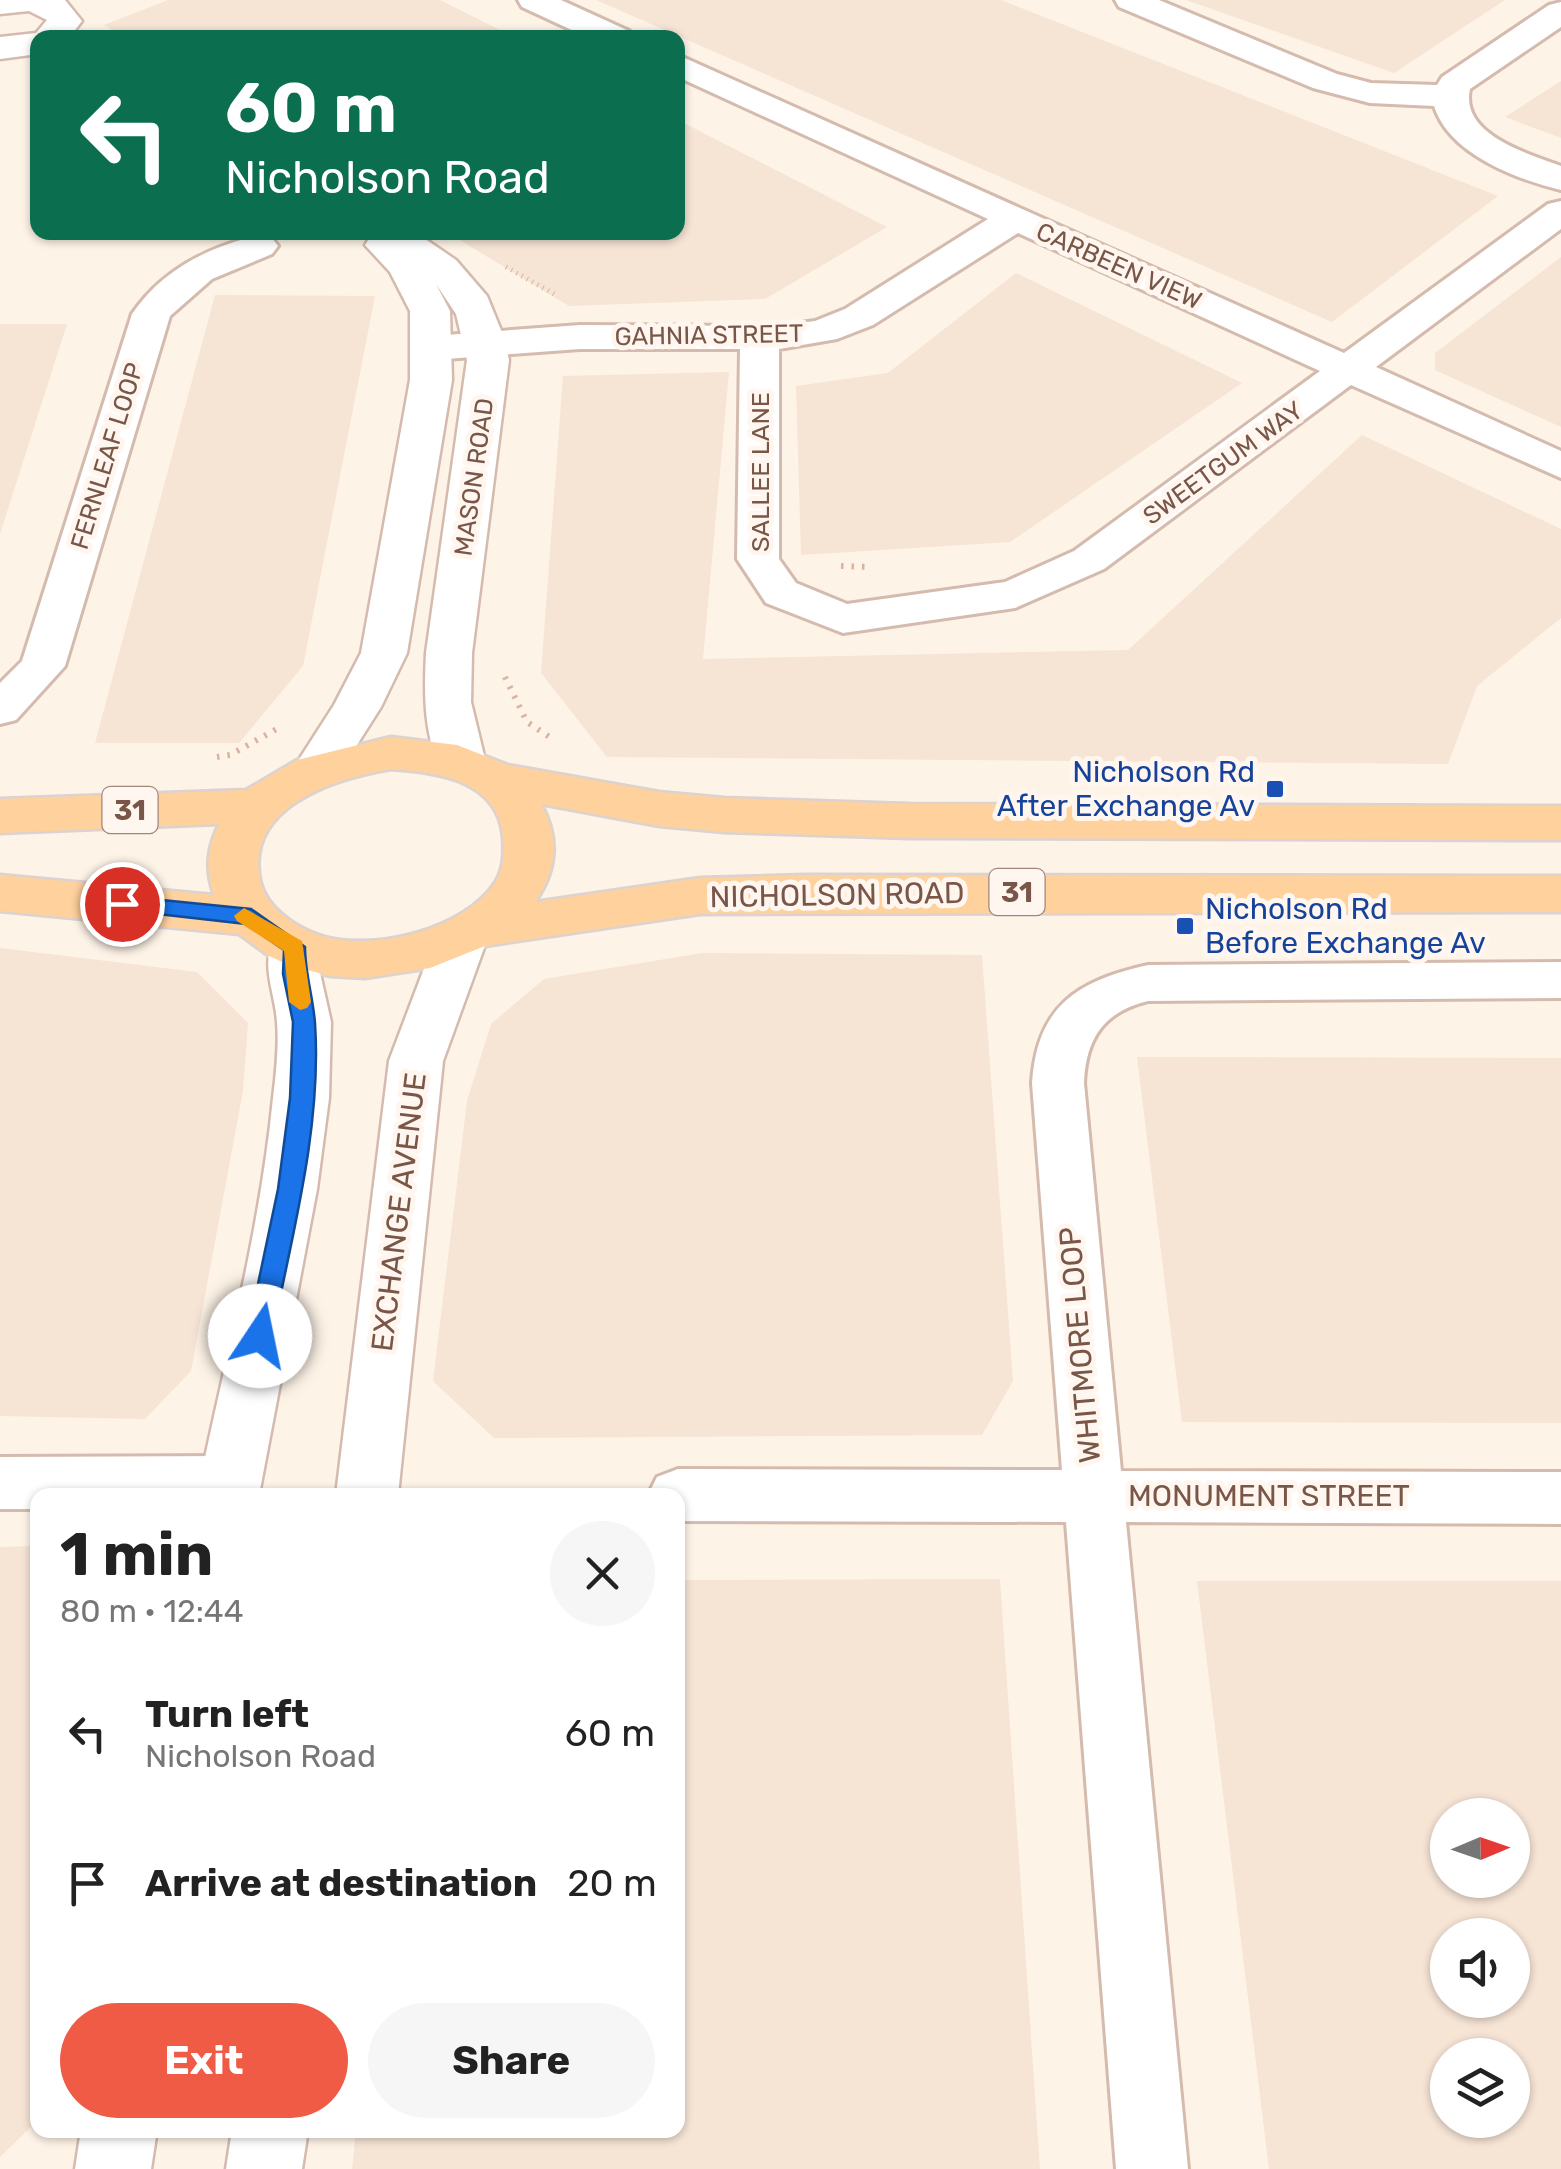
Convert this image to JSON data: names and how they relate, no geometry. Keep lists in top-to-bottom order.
{
  "streets": {
    "main road": ["31", "NICHOLSON ROAD"],
    "street": [
      "CARBEEN VIEW",
      "GAHNIA STREET",
      "FERNLEAF LOOP",
      "SWEETGUM WAY",
      "SALLEE LANE",
      "MASON ROAD",
      "EXCHANGE AVENUE",
      "WHITMORE LOOP",
      "MONUMENT STREET"
    ]
  },
  "crossings": [
    ["CARBEEN VIEW", "GAHNIA STREET"],
    ["CARBEEN VIEW", "SWEETGUM WAY"],
    ["GAHNIA STREET", "SALLEE LANE"],
    ["GAHNIA STREET", "MASON ROAD"],
    ["SWEETGUM WAY", "SALLEE LANE"],
    ["MASON ROAD", "31"],
    ["MASON ROAD", "NICHOLSON ROAD"],
    ["MASON ROAD", "EXCHANGE AVENUE"],
    ["31", "NICHOLSON ROAD"],
    ["31", "EXCHANGE AVENUE"],
    ["NICHOLSON ROAD", "EXCHANGE AVENUE"],
    ["WHITMORE LOOP", "MONUMENT STREET"]
  ],
  "places": {
    "transit": ["Nicholson Rd After Exchange Av", "Nicholson Rd Before Exchange Av"]
  },
  "north": "right",
  "page": {
    "turn": ["60 m", "Nicholson Road"],
    "heading": ["1 min", "80 m · 12:44"],
    "list": [
      {
        "name": "Turn left",
        "note": "Nicholson Road",
        "value": "60 m"
      },
      {
        "name": "Arrive at destination",
        "value": "20 m"
      }
    ],
    "buttons": ["Exit", "Share"]
  }
}
